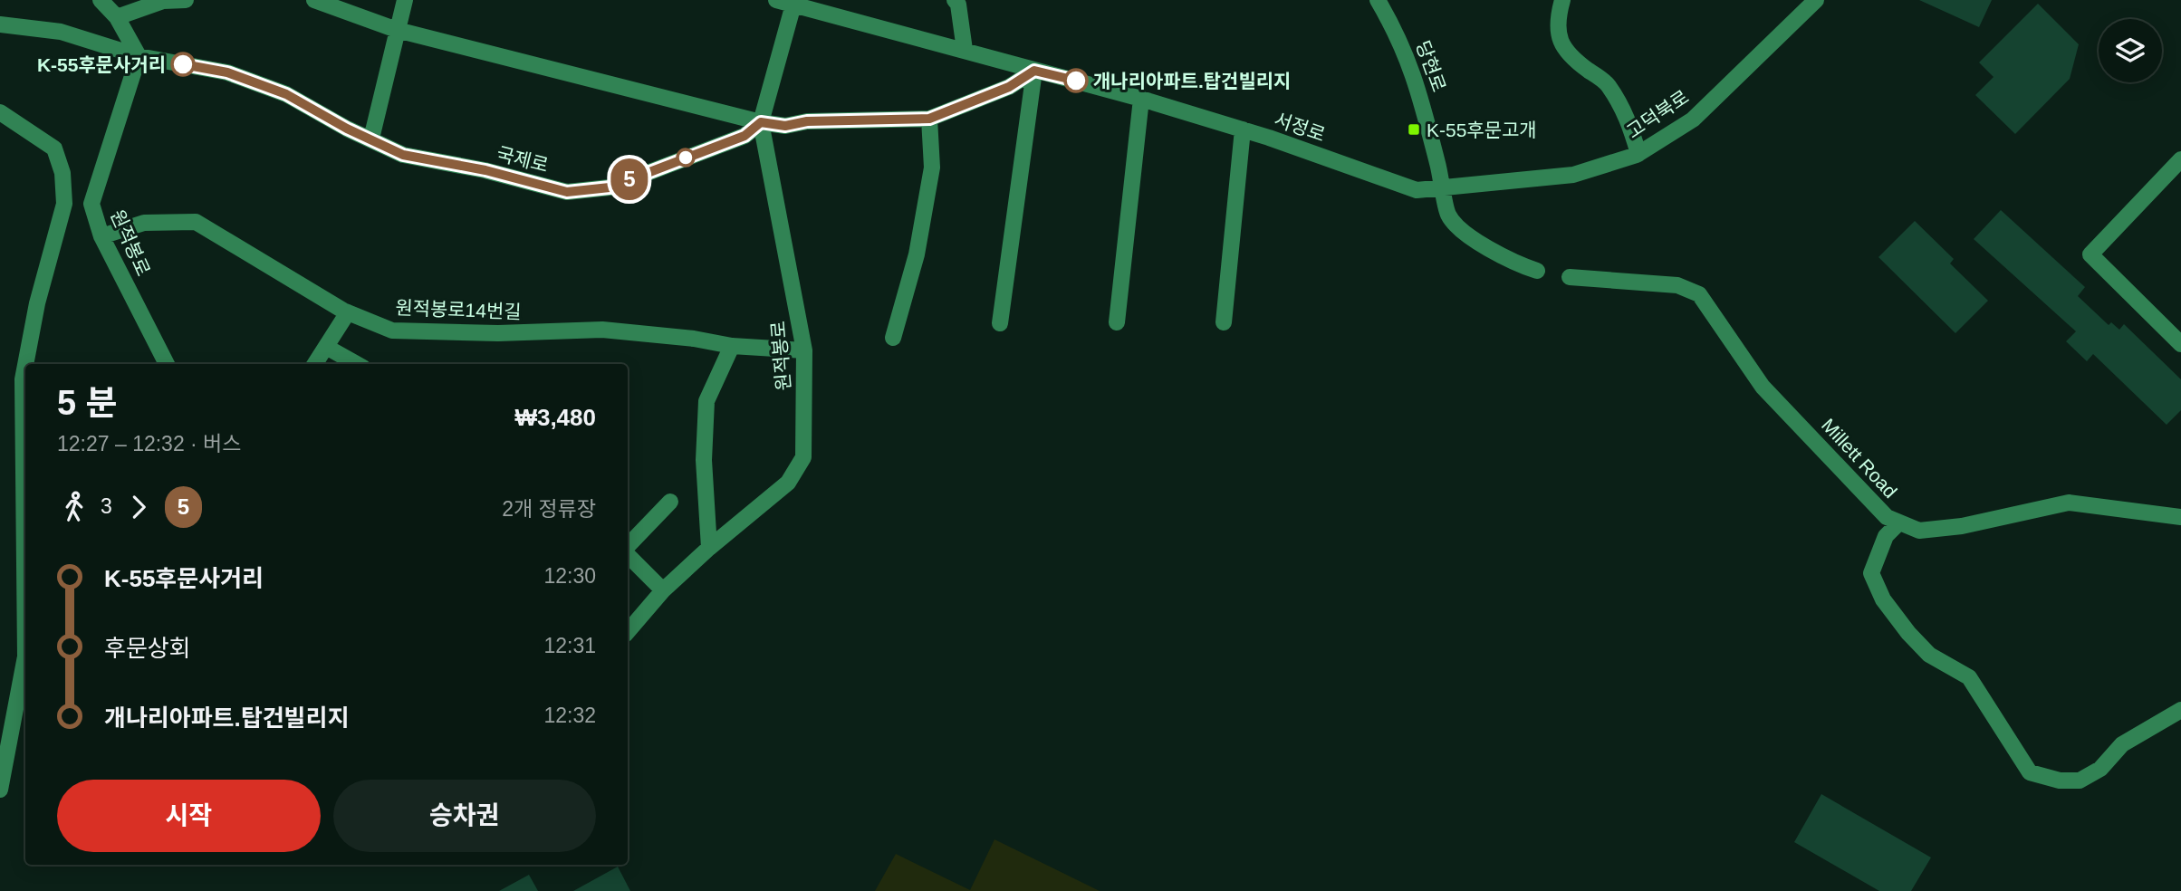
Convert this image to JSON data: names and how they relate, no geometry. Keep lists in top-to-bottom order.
{
  "streets": {
    "street": [
      "당현로",
      "고덕북로",
      "서정로",
      "국제로",
      "원적봉로",
      "원적봉로14번길",
      "Millett Road"
    ]
  },
  "crossings": [
    ["당현로", "고덕북로"],
    ["당현로", "서정로"],
    ["고덕북로", "서정로"],
    ["서정로", "원적봉로"],
    ["국제로", "원적봉로"],
    ["원적봉로", "원적봉로14번길"]
  ],
  "places": {
    "other": ["K-55후문사거리", "개나리아파트.탑건빌리지"],
    "transit": ["K-55후문고개"]
  },
  "lines": ["bus line 5"],
  "page": {
    "on_map": "5",
    "heading": ["5 분", "12:27 – 12:32 · 버스", "₩3,480"],
    "legs": ["3", "5", "2개 정류장"],
    "list": [
      {
        "name": "K-55후문사거리",
        "value": "12:30"
      },
      {
        "name": "후문상회",
        "value": "12:31"
      },
      {
        "name": "개나리아파트.탑건빌리지",
        "value": "12:32"
      }
    ],
    "buttons": ["시작", "승차권"]
  }
}
